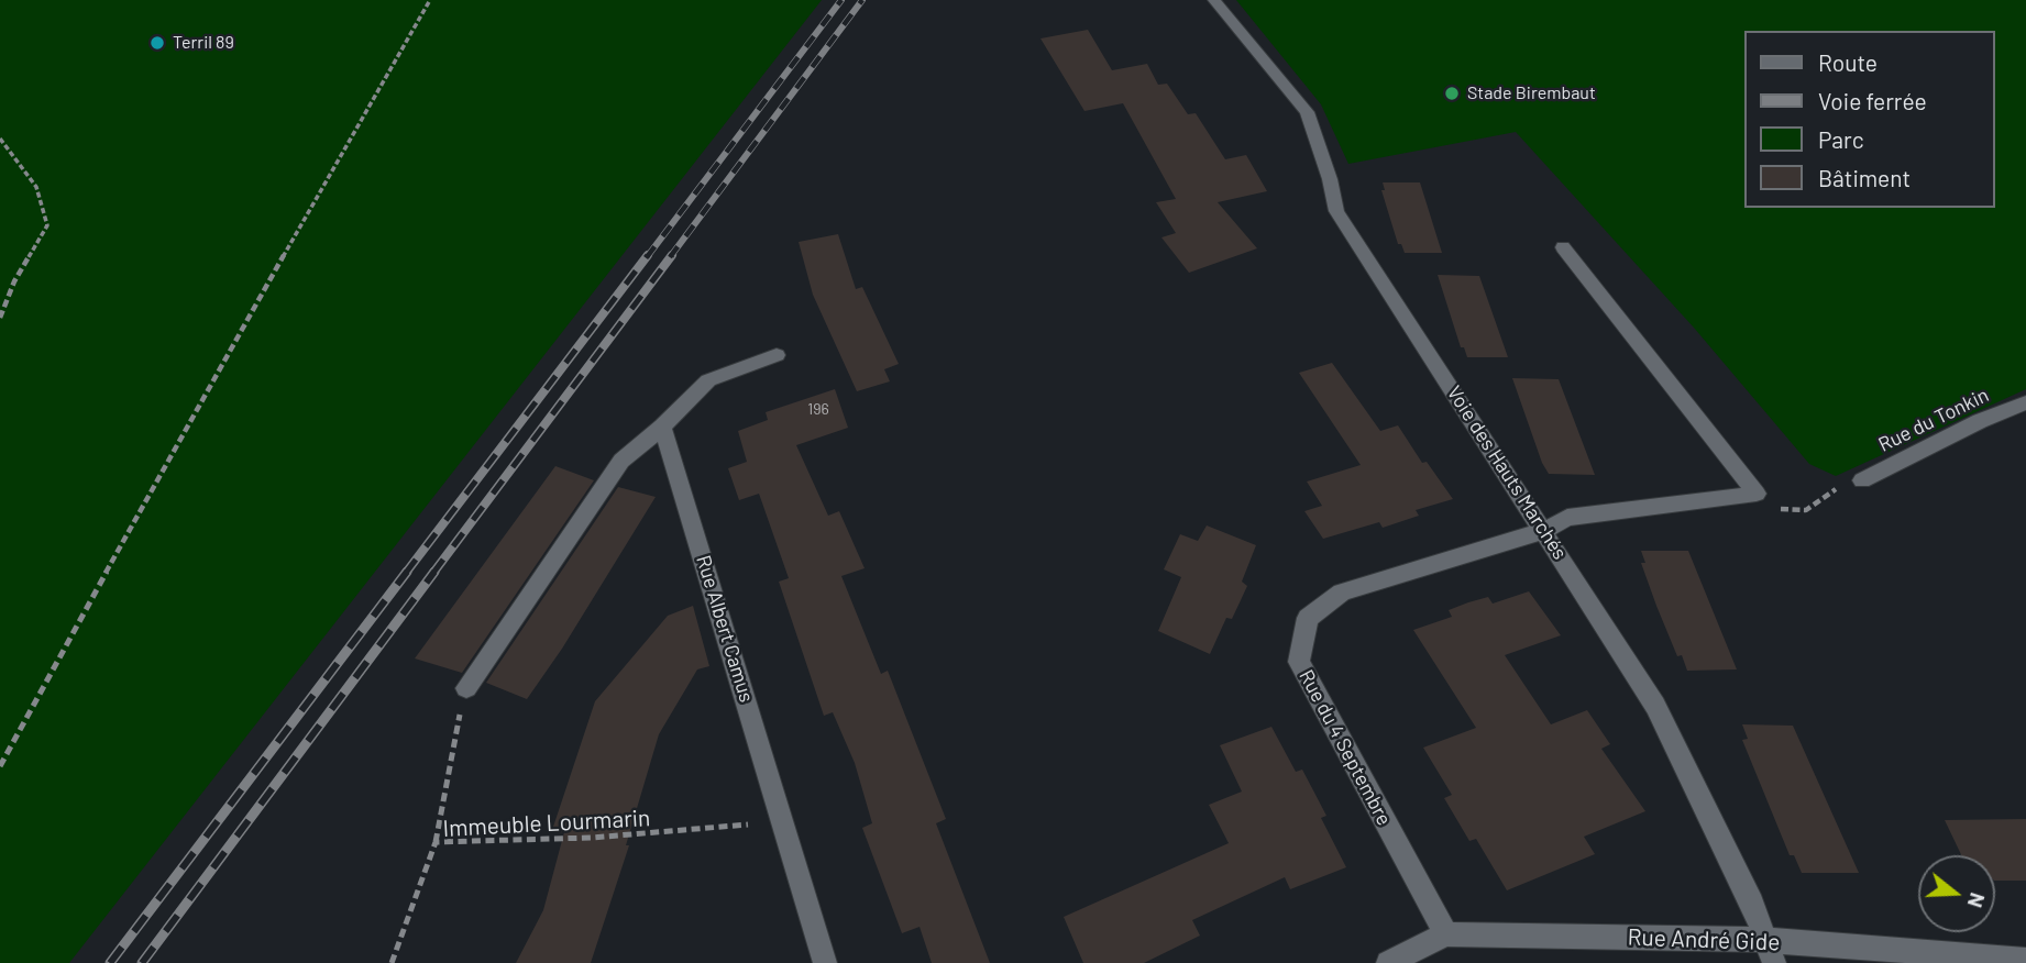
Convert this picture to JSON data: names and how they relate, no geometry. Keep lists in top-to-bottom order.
{
  "streets": {
    "street": [
      "Rue du Tonkin",
      "Voie des Hauts Marchés",
      "Rue Albert Camus",
      "Rue du 4 Septembre",
      "Rue André Gide"
    ],
    "path": ["Immeuble Lourmarin"]
  },
  "crossings": [
    ["Voie des Hauts Marchés", "Rue du 4 Septembre"],
    ["Voie des Hauts Marchés", "Rue André Gide"],
    ["Rue Albert Camus", "Immeuble Lourmarin"],
    ["Rue du 4 Septembre", "Rue André Gide"]
  ],
  "places": ["Terril 89", "Stade Birembaut"],
  "house_numbers": ["196"],
  "legend": [
    "Route",
    "Voie ferrée",
    "Parc",
    "Bâtiment"
  ],
  "north": "right"
}
